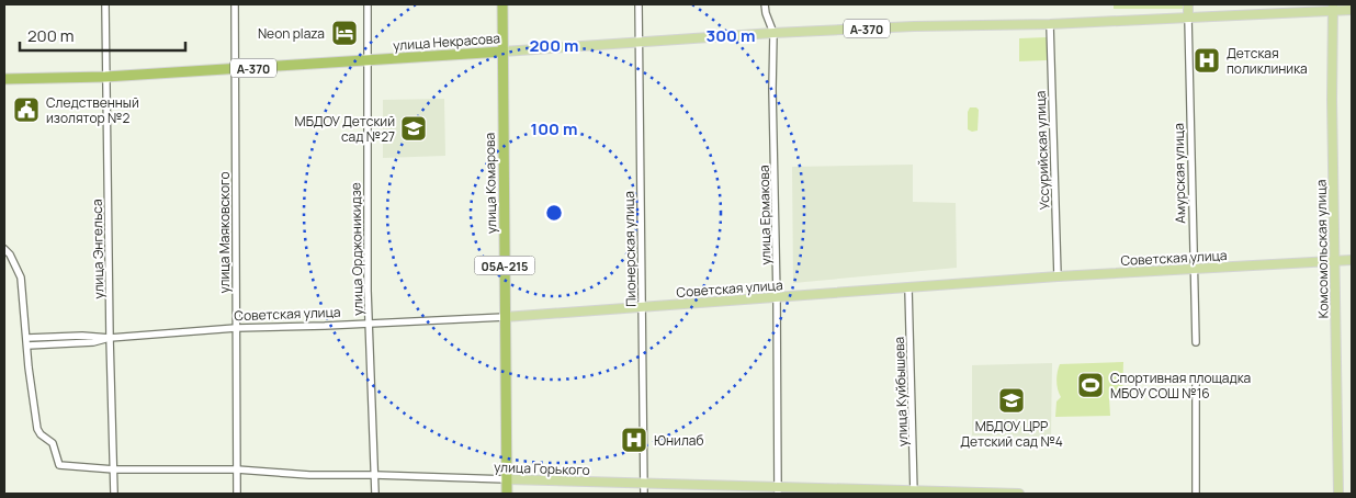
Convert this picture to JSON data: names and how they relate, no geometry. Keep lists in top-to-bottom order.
{
  "streets": {
    "highway": [
      "А-370",
      "улица Некрасова",
      "улица Комарова",
      "05А-215"
    ],
    "main road": [
      "Амурская улица",
      "Комсомольская улица",
      "Советская улица",
      "улица Горького"
    ],
    "street": [
      "Уссурийская улица",
      "улица Ермакова",
      "улица Маяковского",
      "улица Энгельса",
      "улица Орджоникидзе",
      "Пионерская улица",
      "улица Куйбышева"
    ]
  },
  "crossings": [
    ["улица Некрасова", "Уссурийская улица"],
    ["улица Некрасова", "Амурская улица"],
    ["улица Некрасова", "улица Комарова"],
    ["улица Некрасова", "улица Ермакова"],
    ["улица Некрасова", "улица Маяковского"],
    ["улица Некрасова", "улица Энгельса"],
    ["улица Некрасова", "улица Орджоникидзе"],
    ["улица Некрасова", "Пионерская улица"],
    ["улица Некрасова", "Комсомольская улица"],
    ["Уссурийская улица", "Советская улица"],
    ["Амурская улица", "Советская улица"],
    ["улица Комарова", "Советская улица"],
    ["улица Комарова", "улица Горького"],
    ["улица Ермакова", "Советская улица"],
    ["улица Ермакова", "улица Горького"],
    ["улица Маяковского", "Советская улица"],
    ["улица Маяковского", "улица Горького"],
    ["улица Энгельса", "Советская улица"],
    ["улица Энгельса", "улица Горького"],
    ["улица Орджоникидзе", "Советская улица"],
    ["улица Орджоникидзе", "улица Горького"],
    ["Пионерская улица", "Советская улица"],
    ["Пионерская улица", "улица Горького"],
    ["Комсомольская улица", "Советская улица"],
    ["Советская улица", "улица Куйбышева"],
    ["Советская улица", "улица Горького"],
    ["улица Куйбышева", "улица Горького"]
  ],
  "places": {
    "hotel": ["Neon plaza"],
    "hospital": ["Детская поликлиника", "Юнилаб"],
    "public building": ["Следственный изолятор №2"],
    "school or university": ["МБДОУ Детский сад №27", "МБДОУ ЦРР Детский сад №4"],
    "sports": ["Спортивная площадка МБОУ СОШ №16"]
  },
  "scale_bar": "200 m",
  "rings": ["300 m", "200 m", "100 m"]
}
